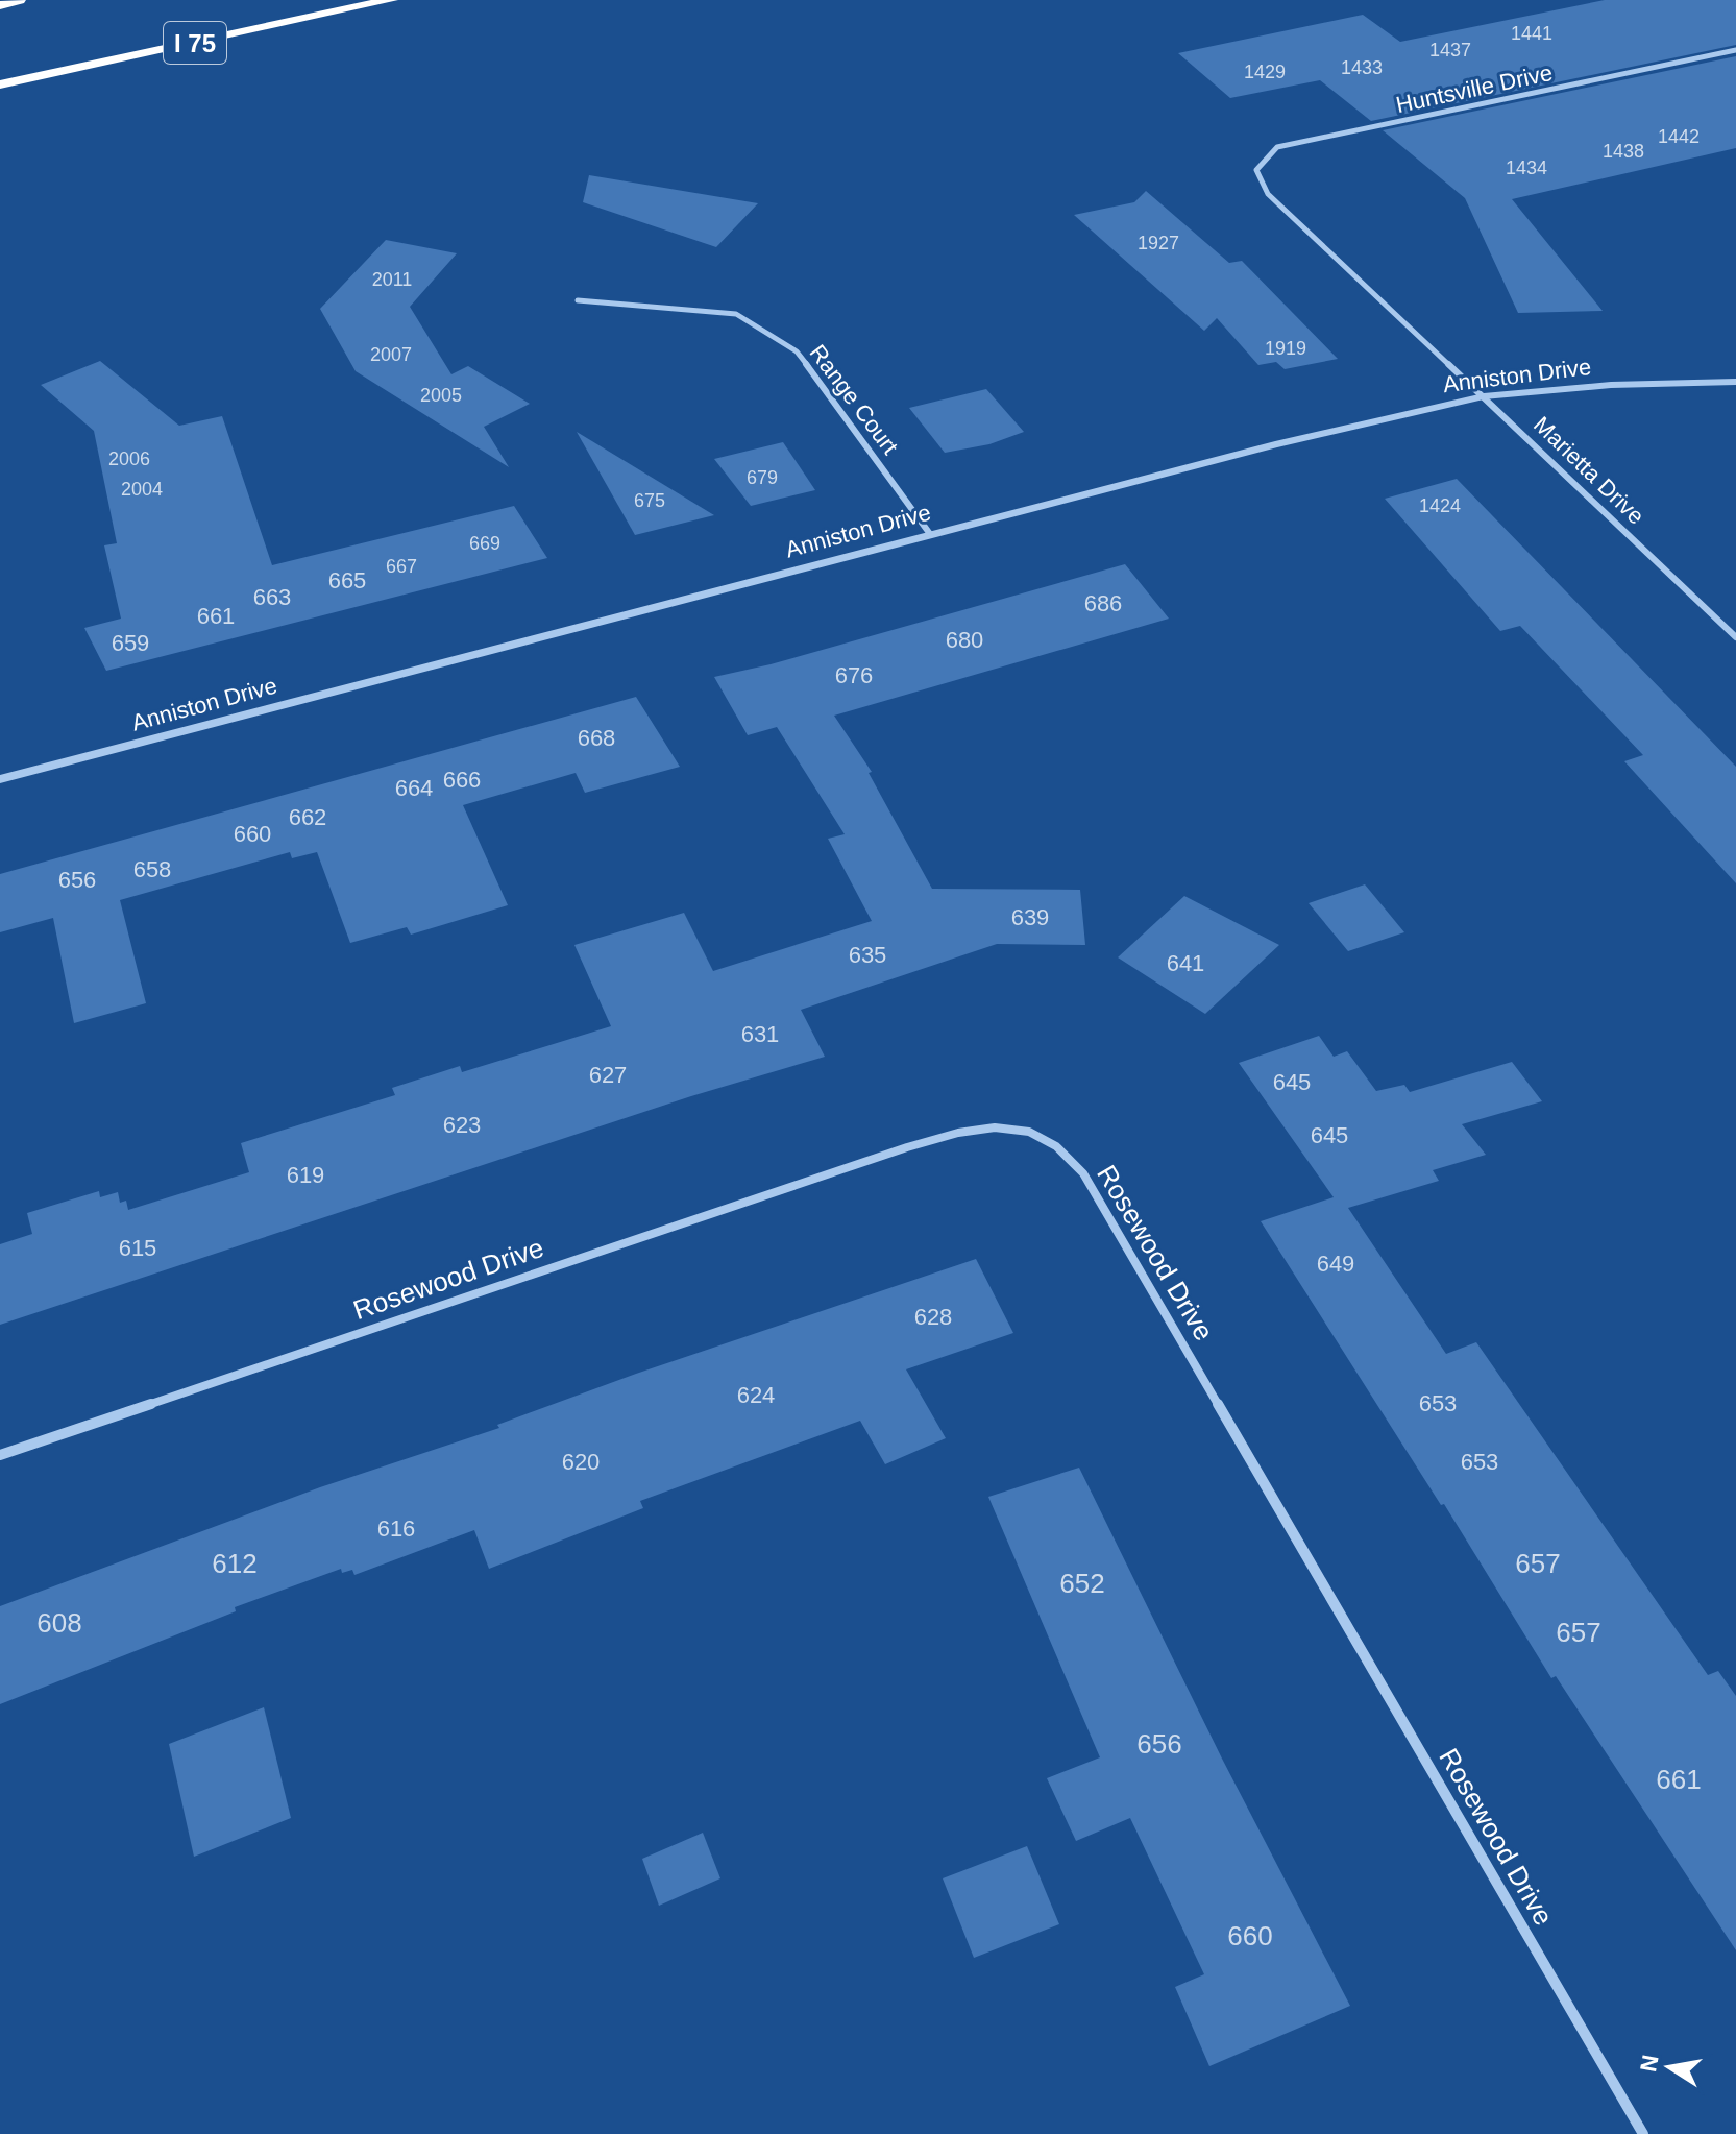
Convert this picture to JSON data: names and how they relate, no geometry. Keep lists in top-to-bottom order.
{
  "streets": {
    "highway": ["I 75"],
    "street": [
      "Huntsville Drive",
      "Anniston Drive",
      "Range Court",
      "Marietta Drive",
      "Rosewood Drive"
    ]
  },
  "crossings": [
    ["Huntsville Drive", "Marietta Drive"],
    ["Anniston Drive", "Range Court"],
    ["Anniston Drive", "Marietta Drive"]
  ],
  "house_numbers": [
    "1441",
    "1437",
    "1433",
    "1429",
    "1442",
    "1438",
    "1434",
    "1927",
    "2011",
    "1919",
    "2007",
    "2005",
    "2006",
    "679",
    "2004",
    "675",
    "1424",
    "669",
    "667",
    "665",
    "663",
    "686",
    "661",
    "680",
    "659",
    "676",
    "668",
    "666",
    "664",
    "662",
    "660",
    "658",
    "656",
    "639",
    "635",
    "641",
    "631",
    "627",
    "645",
    "623",
    "645",
    "619",
    "615",
    "649",
    "628",
    "624",
    "653",
    "620",
    "653",
    "616",
    "612",
    "657",
    "652",
    "608",
    "657",
    "656",
    "661",
    "660"
  ],
  "north": "left"
}
